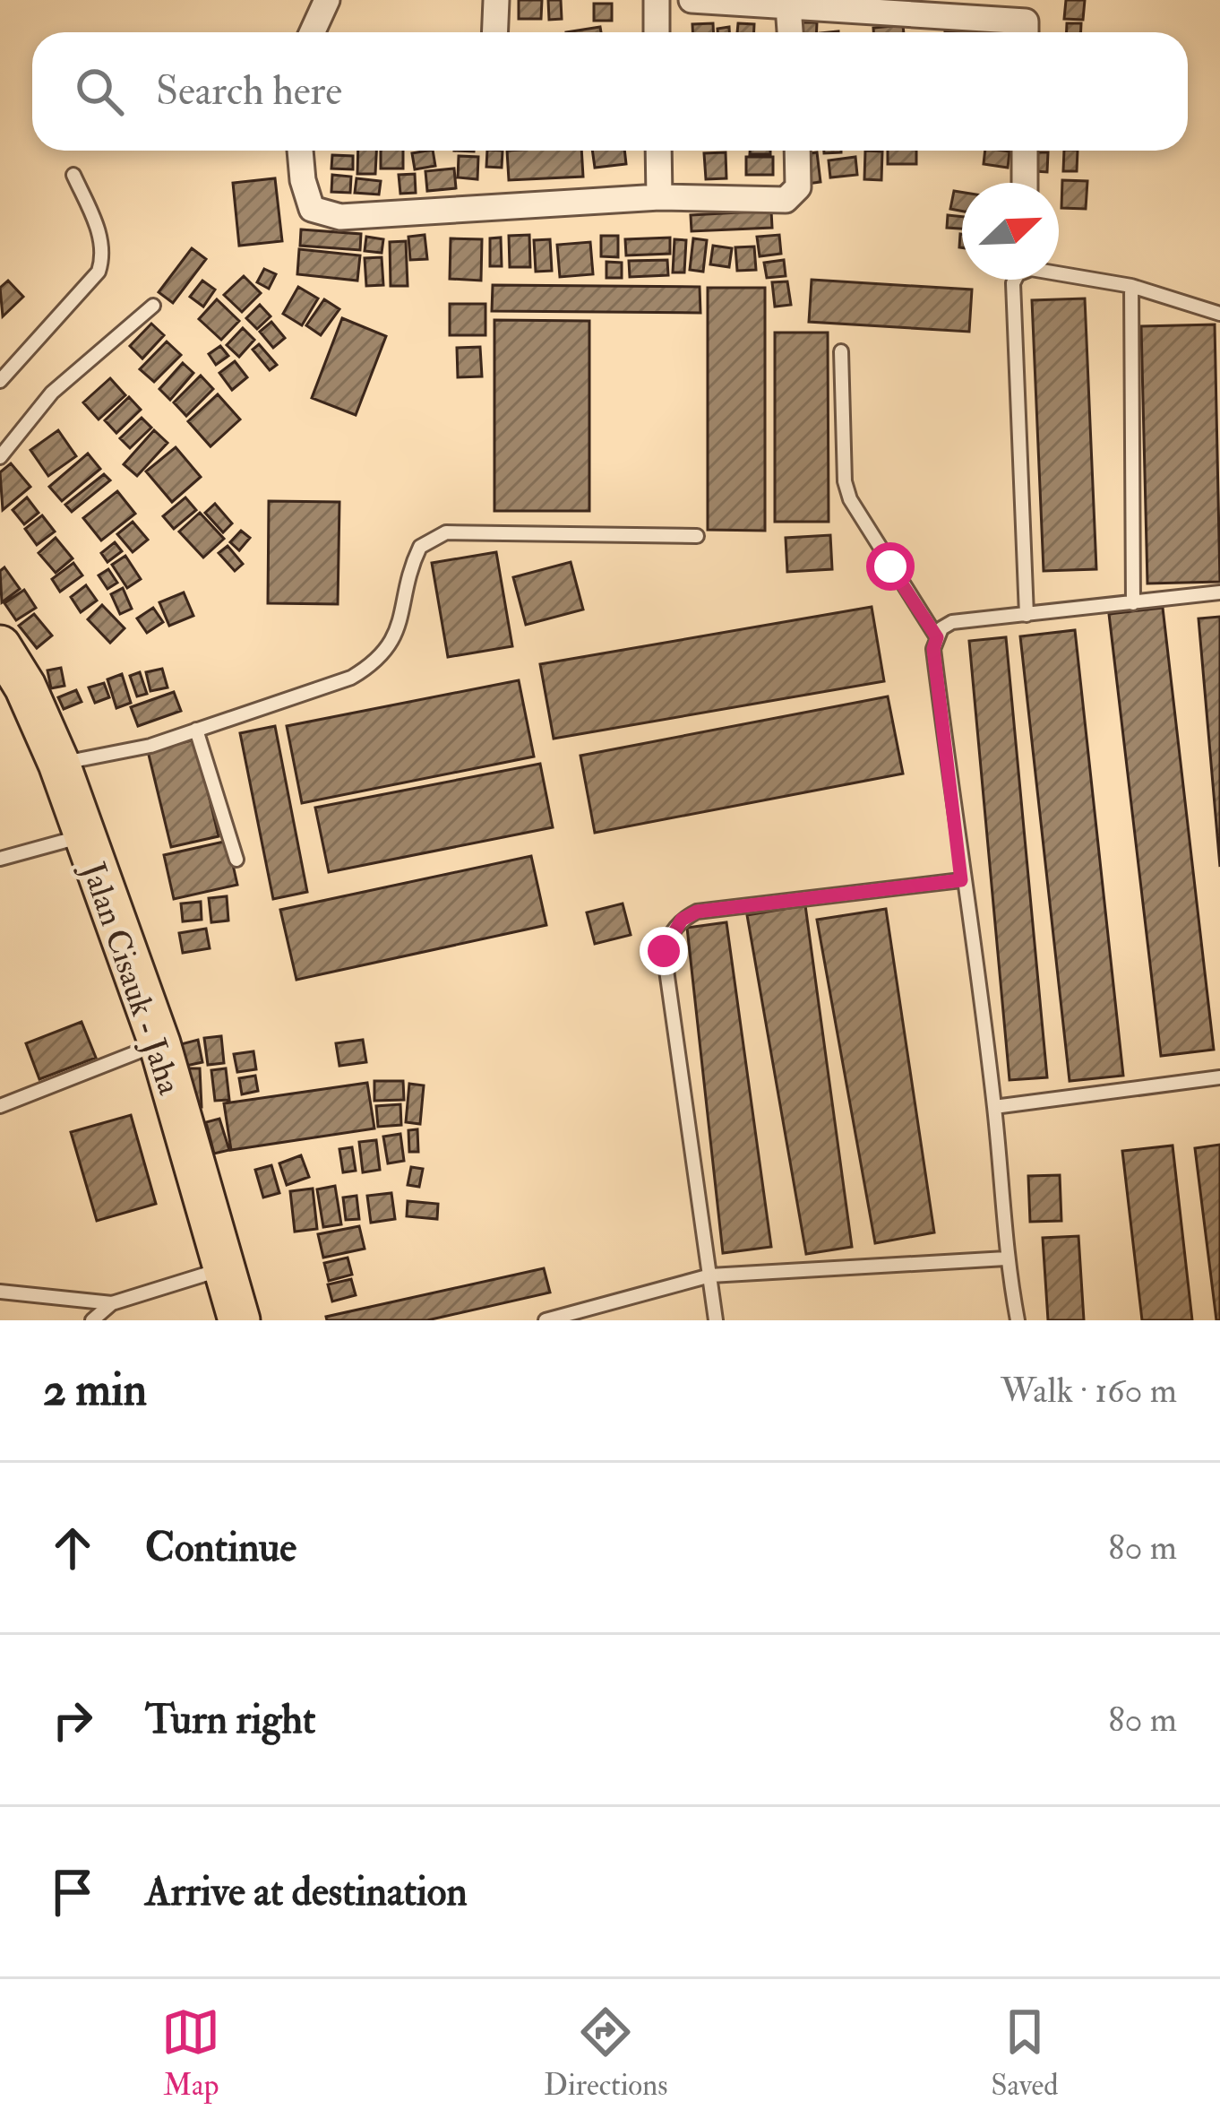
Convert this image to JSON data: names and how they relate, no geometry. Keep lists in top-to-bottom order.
{
  "streets": {
    "main road": ["Jalan Cisauk - Jaha"]
  },
  "north": "top right",
  "page": {
    "search": "Search here",
    "heading": ["2 min", "Walk · 160 m"],
    "list": [
      ["Continue", "80 m"],
      ["Turn right", "80 m"],
      "Arrive at destination"
    ],
    "nav": ["Map", "Directions", "Saved"]
  }
}
